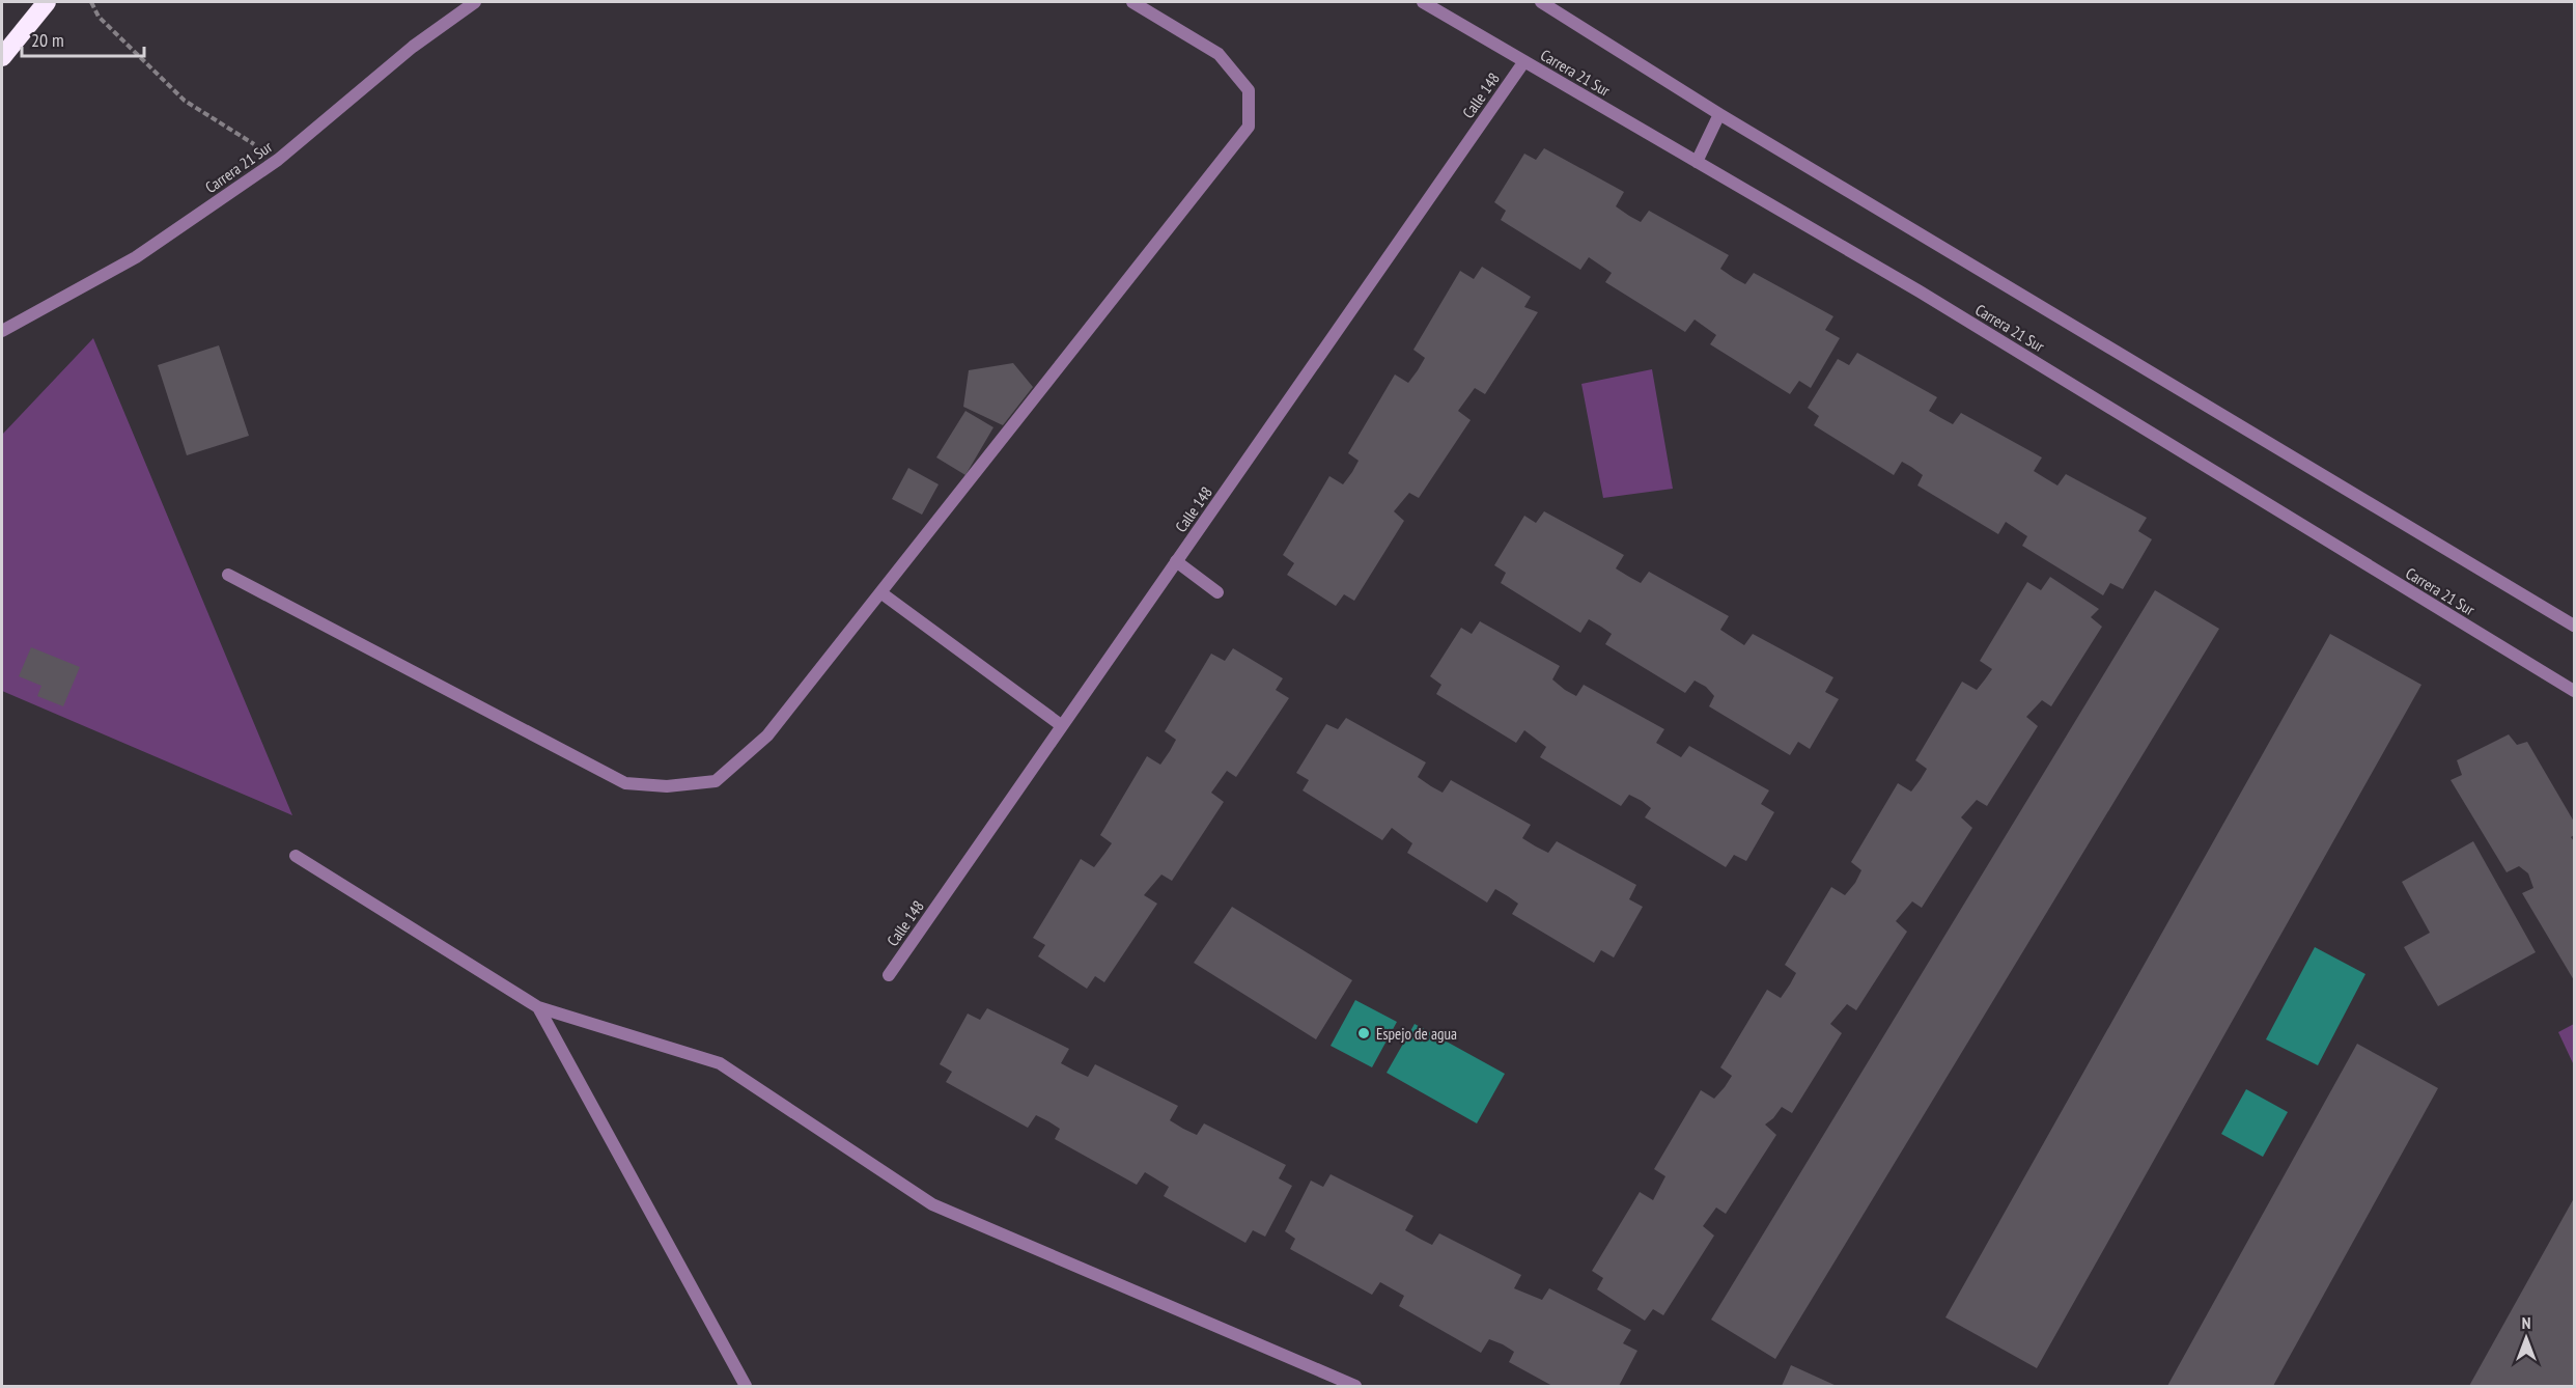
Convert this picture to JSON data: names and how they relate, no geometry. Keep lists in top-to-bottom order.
{
  "streets": {
    "street": ["Carrera 21 Sur", "Calle 148"]
  },
  "crossings": [
    ["Carrera 21 Sur", "Calle 148"]
  ],
  "places": ["Espejo de agua"],
  "scale_bar": "20 m",
  "north": "top"
}
